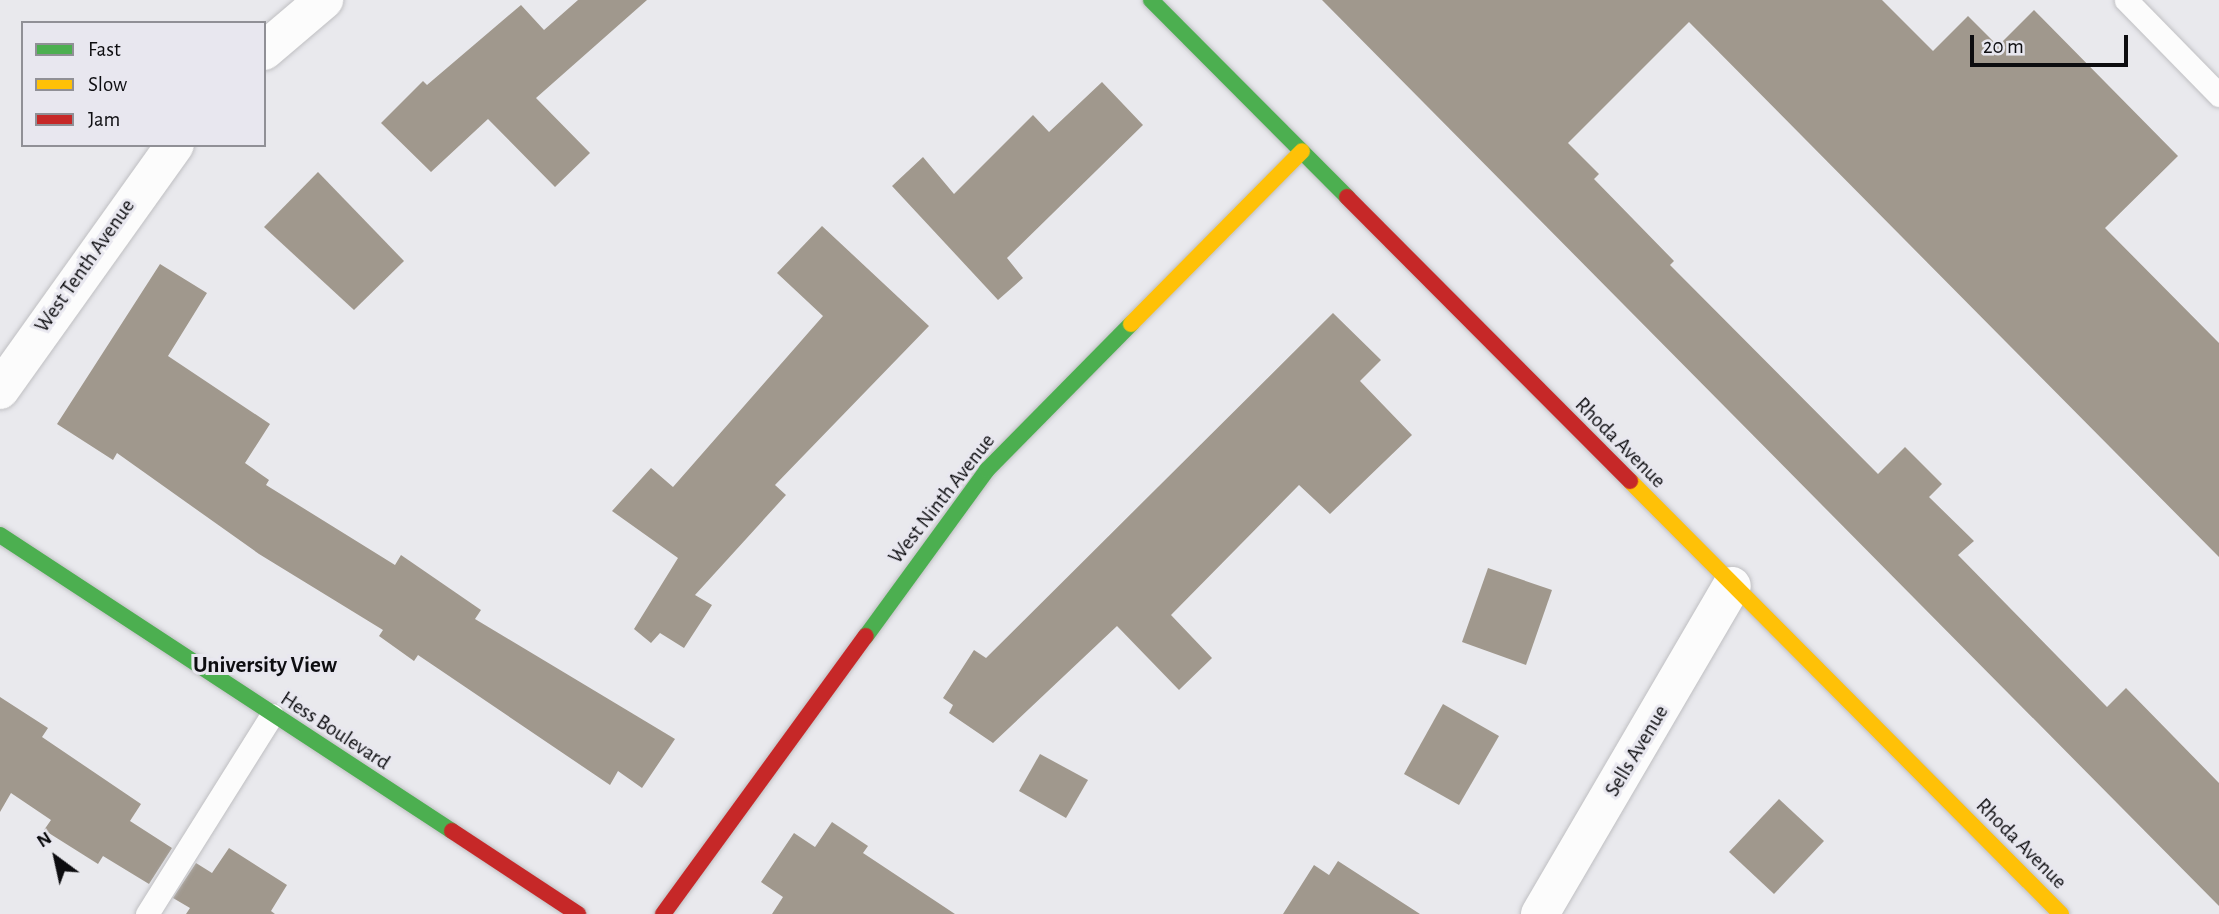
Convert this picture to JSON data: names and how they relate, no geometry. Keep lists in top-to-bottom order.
{
  "streets": {
    "street": [
      "West Tenth Avenue",
      "Rhoda Avenue",
      "West Ninth Avenue",
      "Hess Boulevard",
      "Sells Avenue"
    ]
  },
  "crossings": [
    ["Rhoda Avenue", "West Ninth Avenue"],
    ["Rhoda Avenue", "Sells Avenue"]
  ],
  "districts": ["University View"],
  "legend": ["Fast", "Slow", "Jam"],
  "scale_bar": "20 m",
  "north": "top left"
}
